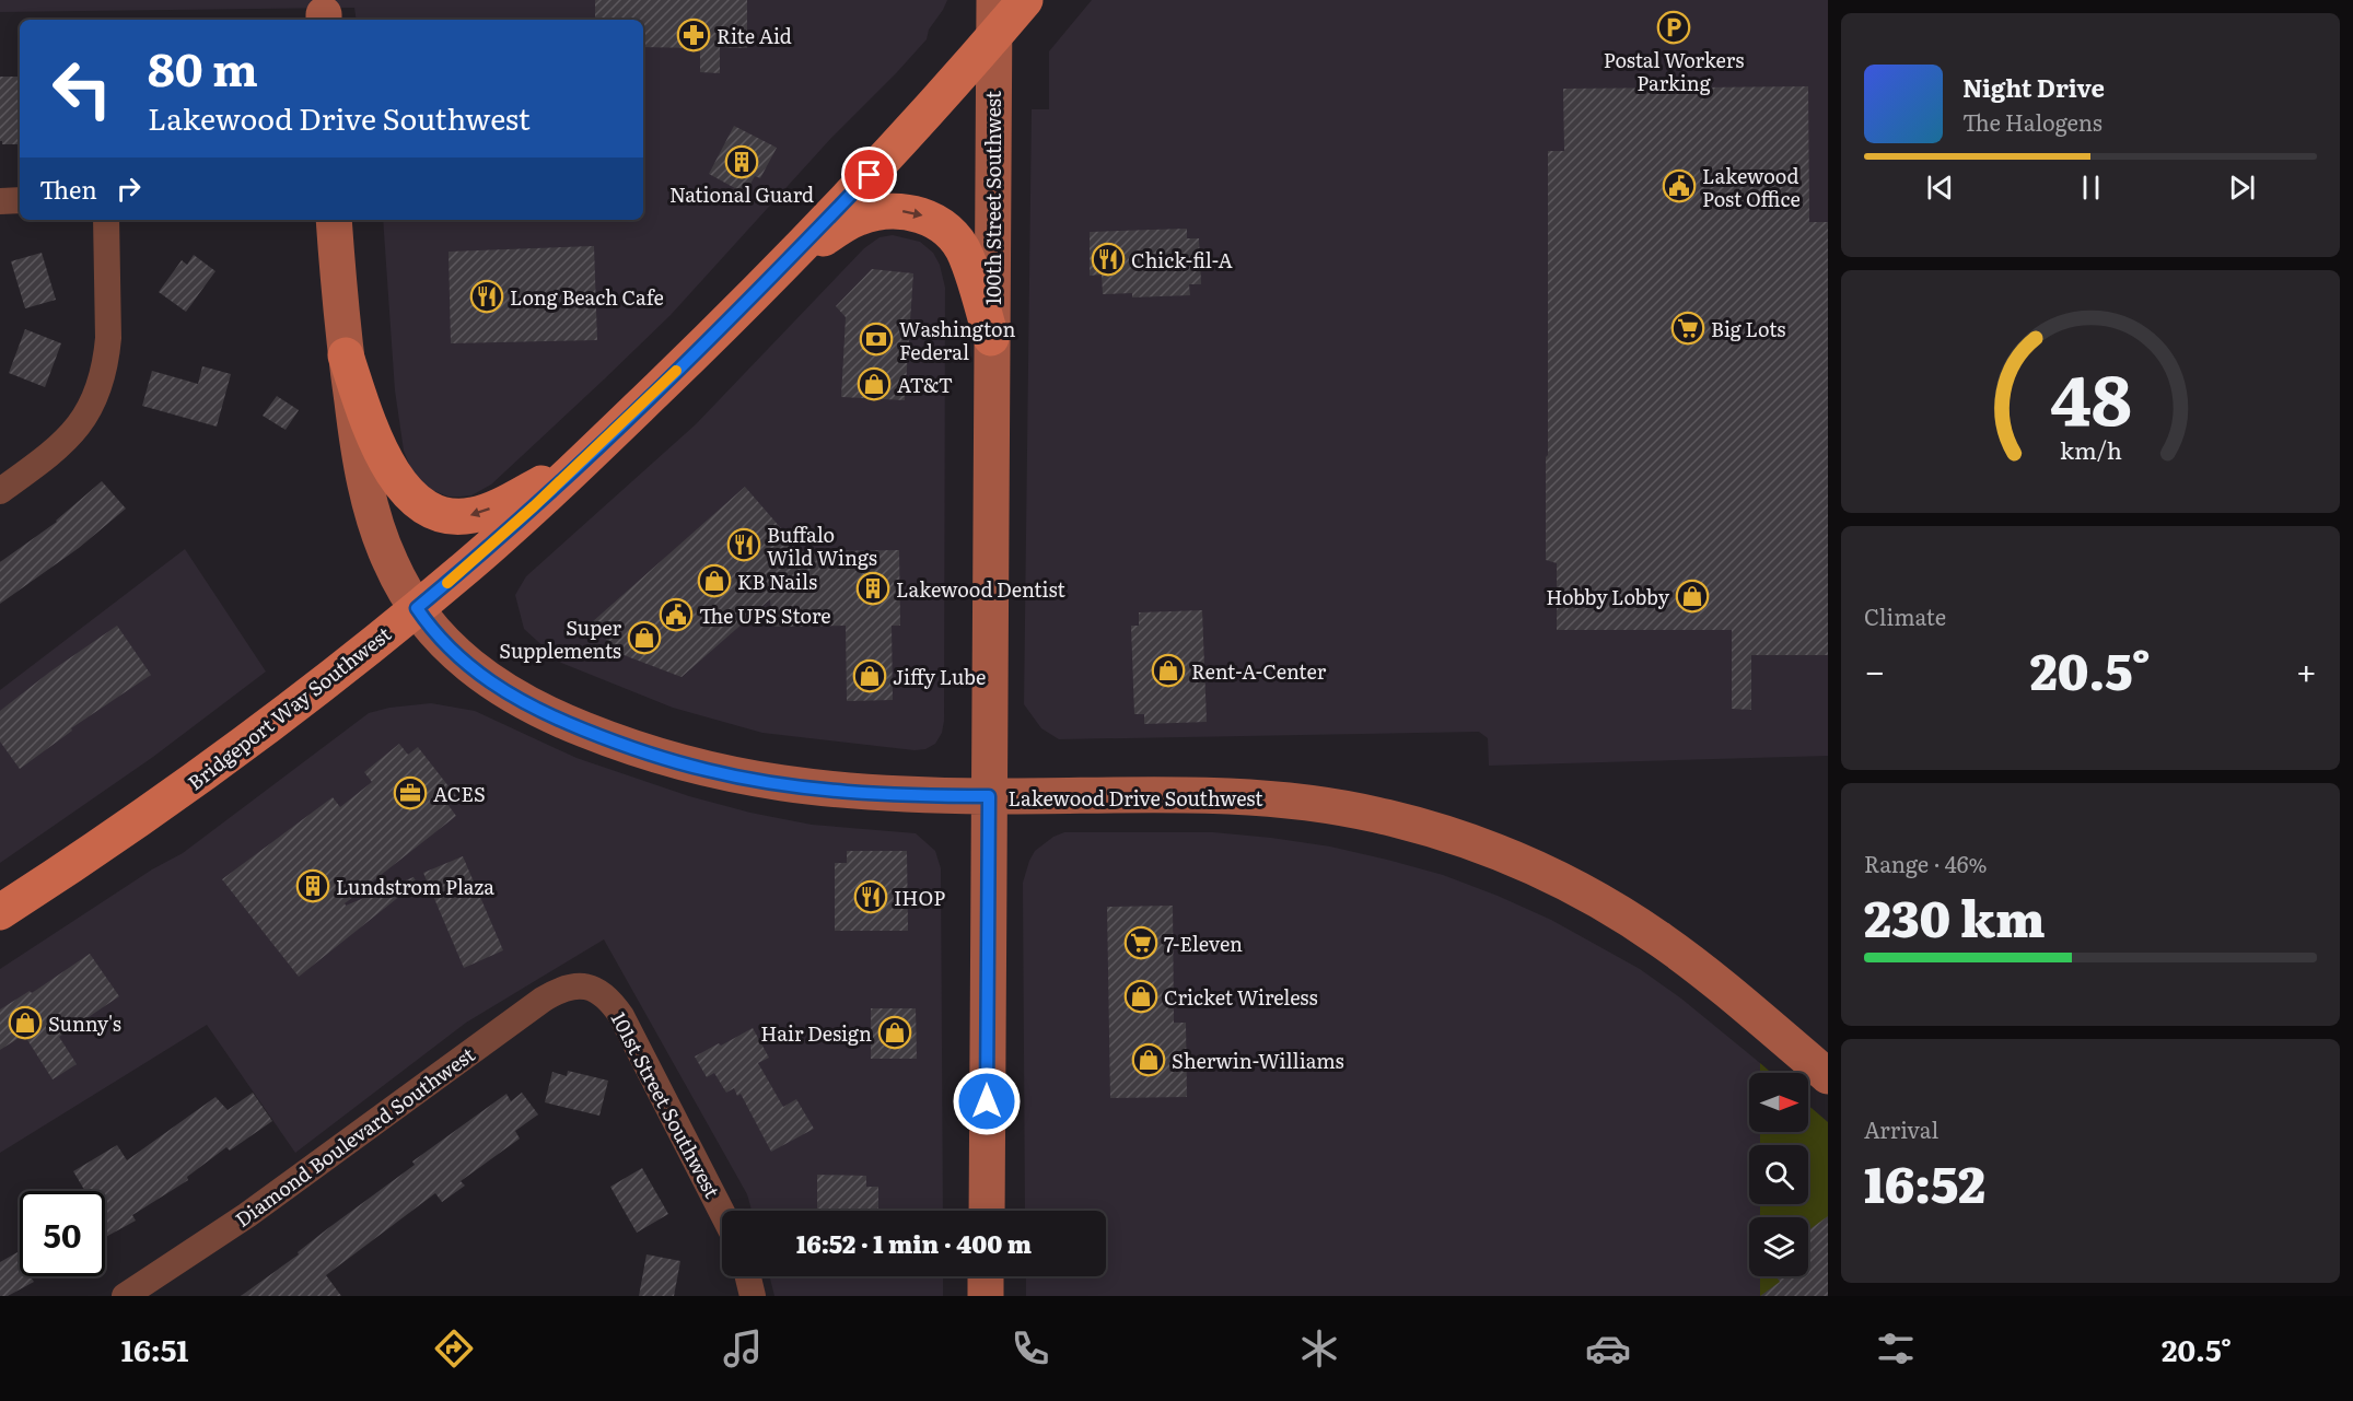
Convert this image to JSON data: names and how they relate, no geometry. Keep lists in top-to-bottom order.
{
  "streets": {
    "main road": ["100th Street Southwest", "Bridgeport Way Southwest", "Lakewood Drive Southwest"],
    "street": ["101st Street Southwest", "Diamond Boulevard Southwest"]
  },
  "crossings": [
    ["100th Street Southwest", "Bridgeport Way Southwest"],
    ["100th Street Southwest", "Lakewood Drive Southwest"],
    ["Bridgeport Way Southwest", "Lakewood Drive Southwest"],
    ["101st Street Southwest", "Diamond Boulevard Southwest"]
  ],
  "places": {
    "parking": ["Postal Workers Parking"],
    "pharmacy": ["Rite Aid"],
    "building": ["National Guard", "Lakewood Dentist", "Lundstrom Plaza"],
    "public building": ["Lakewood Post Office", "The UPS Store"],
    "restaurant": [
      "Chick-fil-A",
      "Long Beach Cafe",
      "Buffalo Wild Wings",
      "IHOP"
    ],
    "supermarket": ["Big Lots", "7-Eleven"],
    "bank": ["Washington Federal"],
    "shop": [
      "AT&T",
      "KB Nails",
      "Hobby Lobby",
      "Super Supplements",
      "Rent-A-Center",
      "Jiffy Lube",
      "Cricket Wireless",
      "Sunny's",
      "Hair Design",
      "Sherwin-Williams"
    ],
    "office": ["ACES"]
  },
  "north": "right",
  "page": {
    "turn": ["80 m", "Lakewood Drive Southwest"],
    "song": ["Night Drive", "The Halogens"],
    "then": "Then",
    "tile": [
      "Climate",
      ["Range · 46%", "230 km"],
      ["Arrival", "16:52"]
    ],
    "heat": ["−", "20.5°", "+"],
    "limit": "50",
    "trip": "16:52 · 1 min · 400 m",
    "tabs": ["16:51", "20.5°"],
    "gauge": ["48", "km/h"]
  }
}
